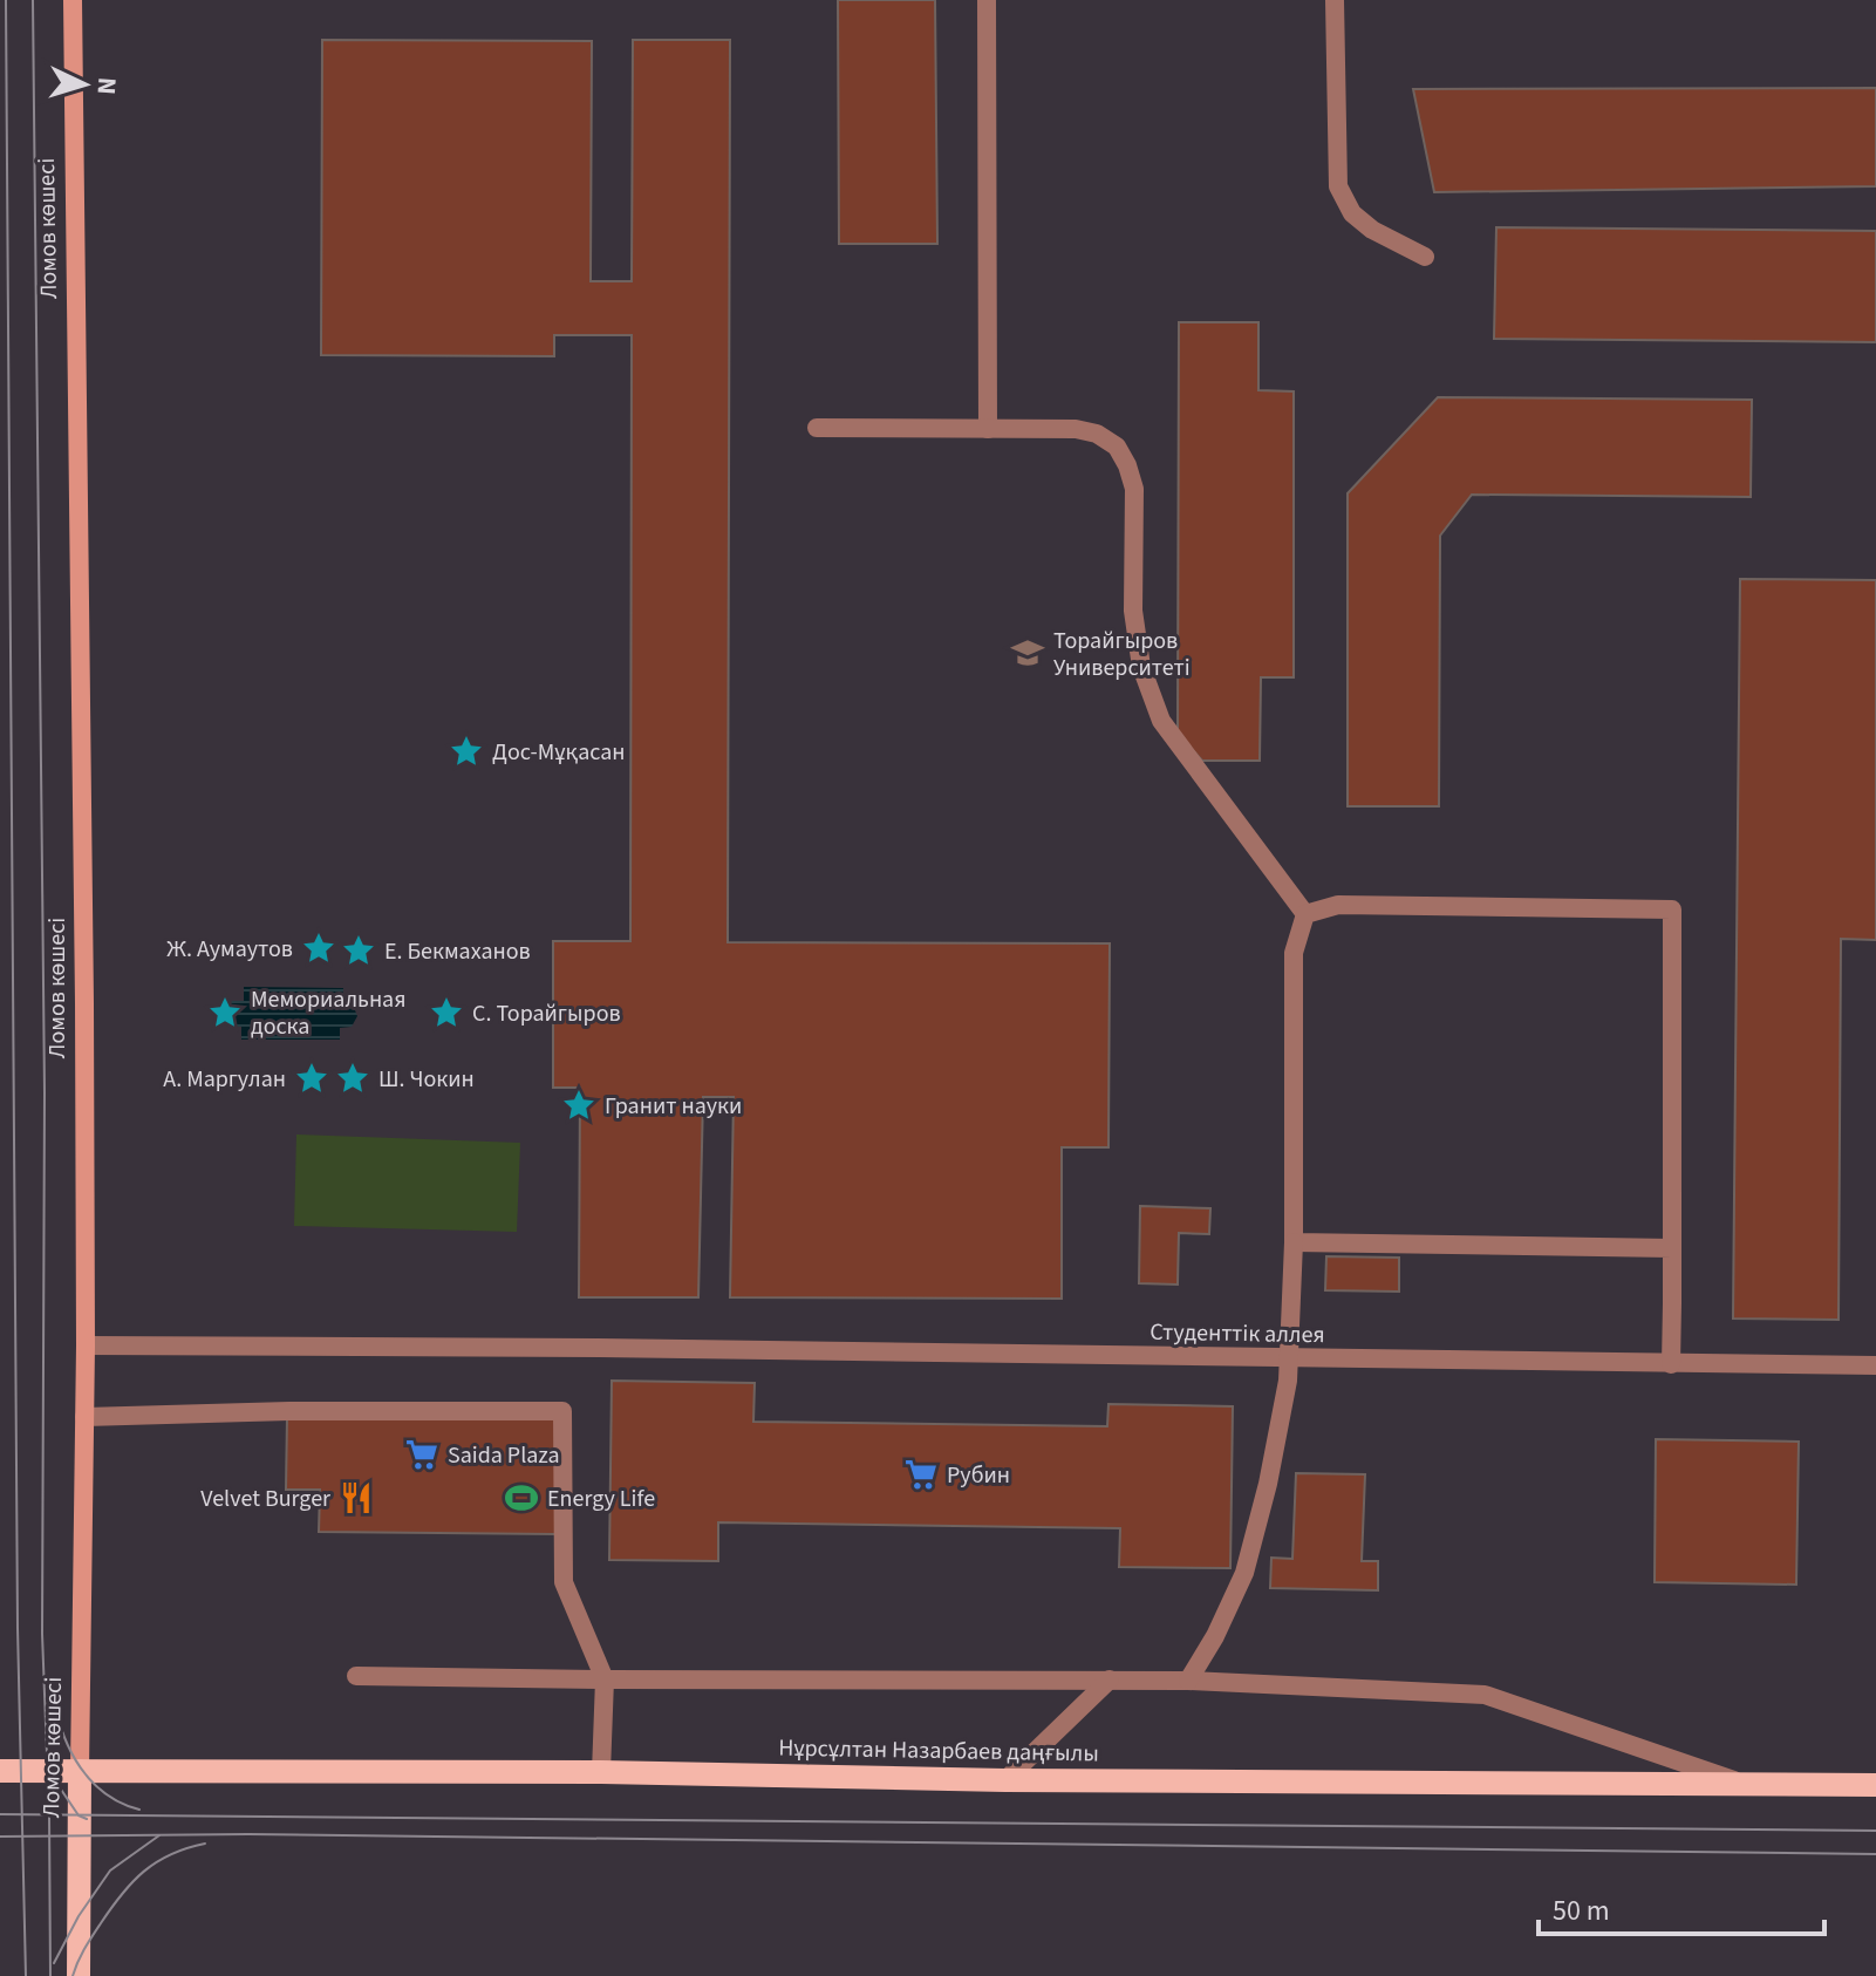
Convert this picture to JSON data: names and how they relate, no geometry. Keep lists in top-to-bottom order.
{
  "streets": {
    "main road": ["Ломов көшесі", "Нұрсұлтан Назарбаев даңғылы"],
    "lane": ["Студенттік аллея"]
  },
  "crossings": [
    ["Ломов көшесі", "Студенттік аллея"],
    ["Ломов көшесі", "Нұрсұлтан Назарбаев даңғылы"]
  ],
  "places": {
    "school or university": ["Торайгыров Университеті"],
    "place": [
      "Дос-Мұқасан",
      "Ж. Аумаутов",
      "Е. Бекмаханов",
      "Мемориальная доска",
      "С. Торайгыров",
      "А. Маргулан",
      "Ш. Чокин",
      "Гранит науки"
    ],
    "supermarket": ["Saida Plaza", "Рубин"],
    "restaurant": ["Velvet Burger"],
    "sports": ["Energy Life"]
  },
  "scale_bar": "50 m",
  "north": "right"
}
